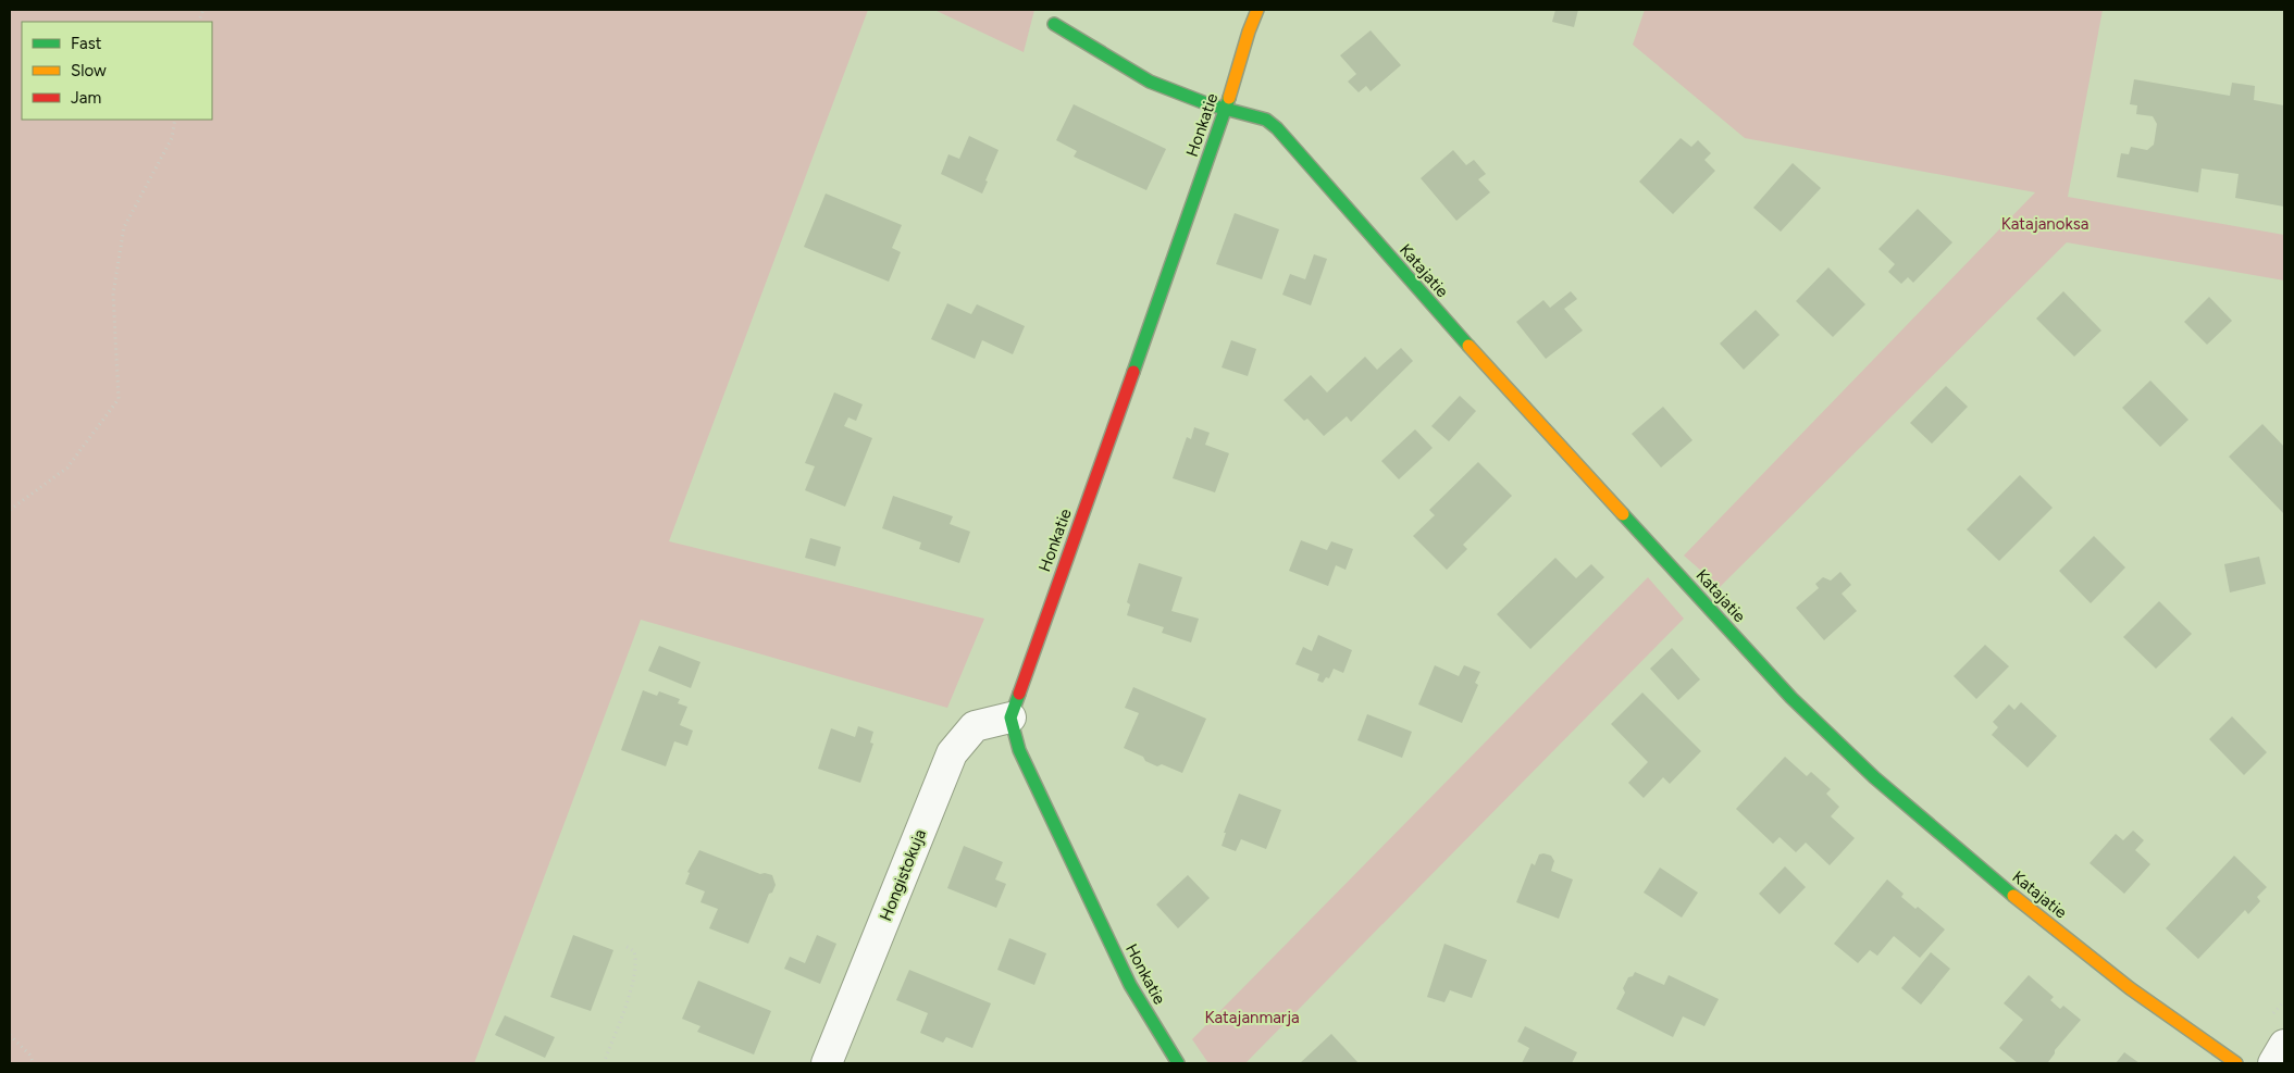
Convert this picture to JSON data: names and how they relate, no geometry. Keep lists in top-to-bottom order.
{
  "streets": {
    "street": ["Honkatie", "Katajatie", "Hongistokuja"]
  },
  "crossings": [
    ["Honkatie", "Katajatie"],
    ["Honkatie", "Hongistokuja"]
  ],
  "parks": ["Katajanoksa", "Katajanmarja"],
  "legend": ["Fast", "Slow", "Jam"]
}
